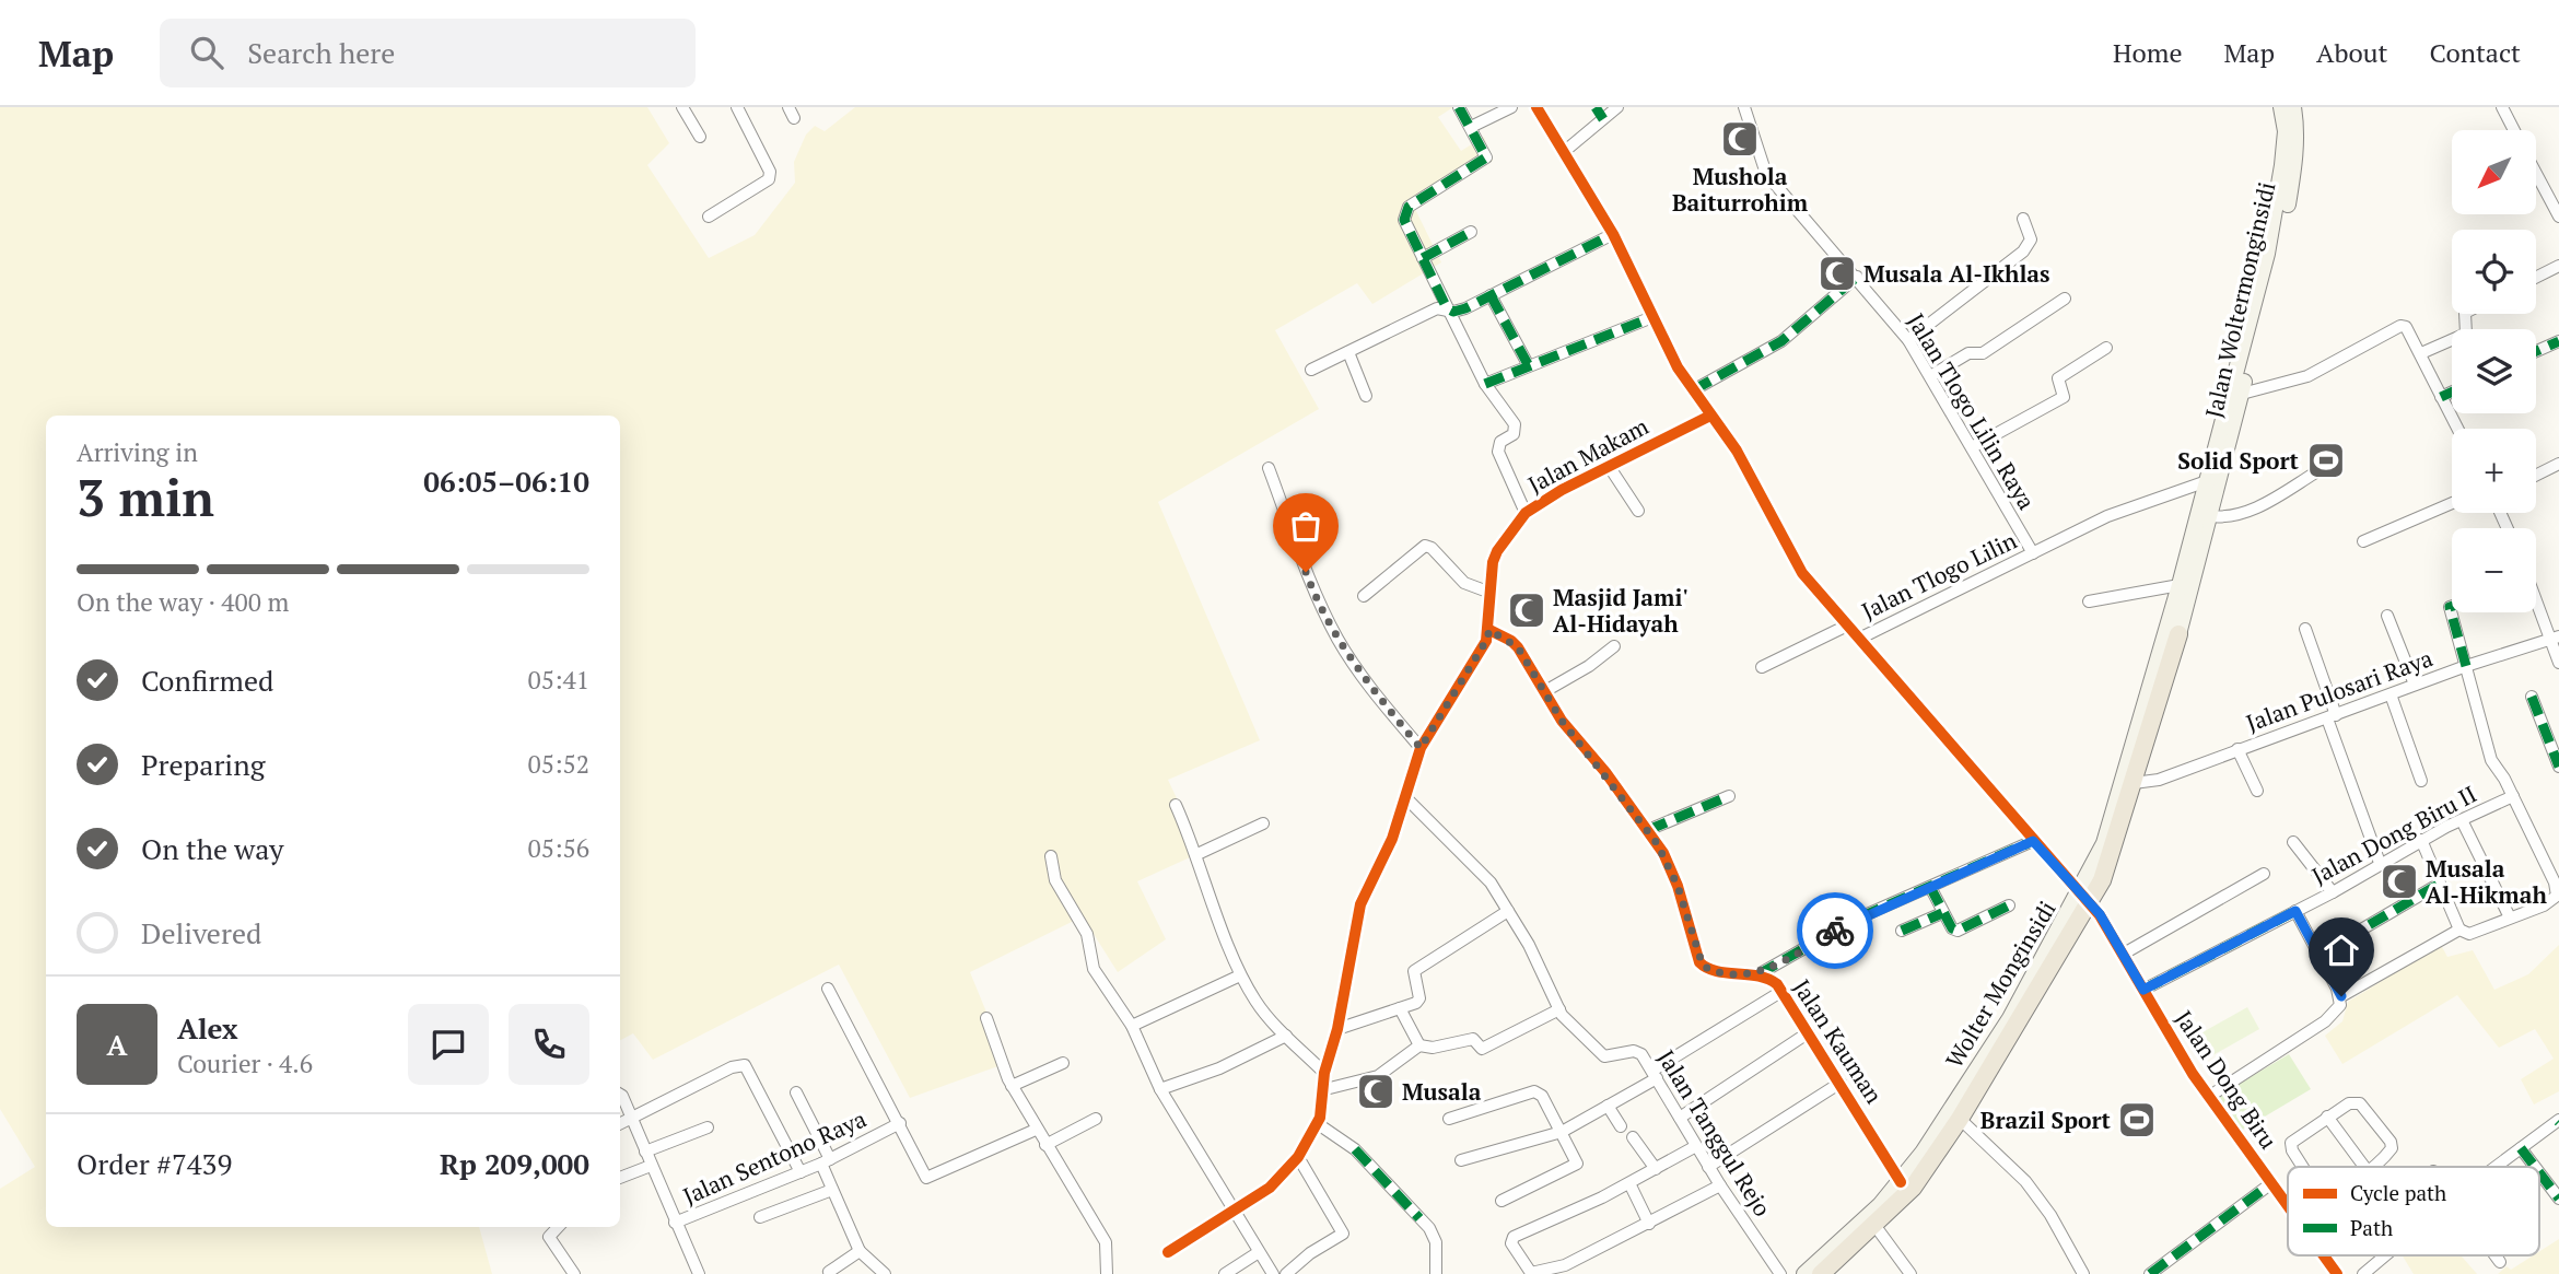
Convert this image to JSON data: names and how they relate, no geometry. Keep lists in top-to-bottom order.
{
  "streets": {
    "main road": ["Jalan Woltermonginsidi", "Wolter Monginsidi"],
    "street": [
      "Jalan Tlogo Lilin Raya",
      "Jalan Makam",
      "Jalan Tlogo Lilin",
      "Jalan Pulosari Raya",
      "Jalan Dong Biru II",
      "Jalan Kauman",
      "Jalan Dong Biru",
      "Jalan Tanggul Rejo",
      "Jalan Sentono Raya"
    ]
  },
  "crossings": [
    ["Jalan Woltermonginsidi", "Jalan Tlogo Lilin"],
    ["Jalan Woltermonginsidi", "Wolter Monginsidi"],
    ["Jalan Tlogo Lilin Raya", "Jalan Tlogo Lilin"],
    ["Jalan Makam", "Jalan Kauman"],
    ["Jalan Makam", "Jalan Dong Biru"],
    ["Jalan Tlogo Lilin", "Jalan Dong Biru"],
    ["Jalan Pulosari Raya", "Jalan Dong Biru II"],
    ["Jalan Pulosari Raya", "Wolter Monginsidi"],
    ["Jalan Dong Biru II", "Jalan Dong Biru"],
    ["Wolter Monginsidi", "Jalan Kauman"],
    ["Wolter Monginsidi", "Jalan Dong Biru"]
  ],
  "places": {
    "mosque": [
      "Mushola Baiturrohim",
      "Musala Al-Ikhlas",
      "Masjid Jami' Al-Hidayah",
      "Musala Al-Hikmah",
      "Musala"
    ],
    "sports": ["Solid Sport", "Brazil Sport"]
  },
  "legend": ["Cycle path", "Path"],
  "north": "bottom left",
  "page": {
    "header": "Map",
    "search": "Search here",
    "nav": [
      "Home",
      "Map",
      "About",
      "Contact"
    ],
    "map_buttons": ["+", "−"],
    "heading": ["3 min", "Arriving in", "06:05–06:10"],
    "panel": [
      "Alex",
      "Courier · 4.6",
      "Order #7439",
      "Rp 209,000"
    ],
    "bar": "On the way · 400 m",
    "list": [
      ["Confirmed", "05:41"],
      ["Preparing", "05:52"],
      ["On the way", "05:56"],
      "Delivered"
    ],
    "round": "A"
  }
}
